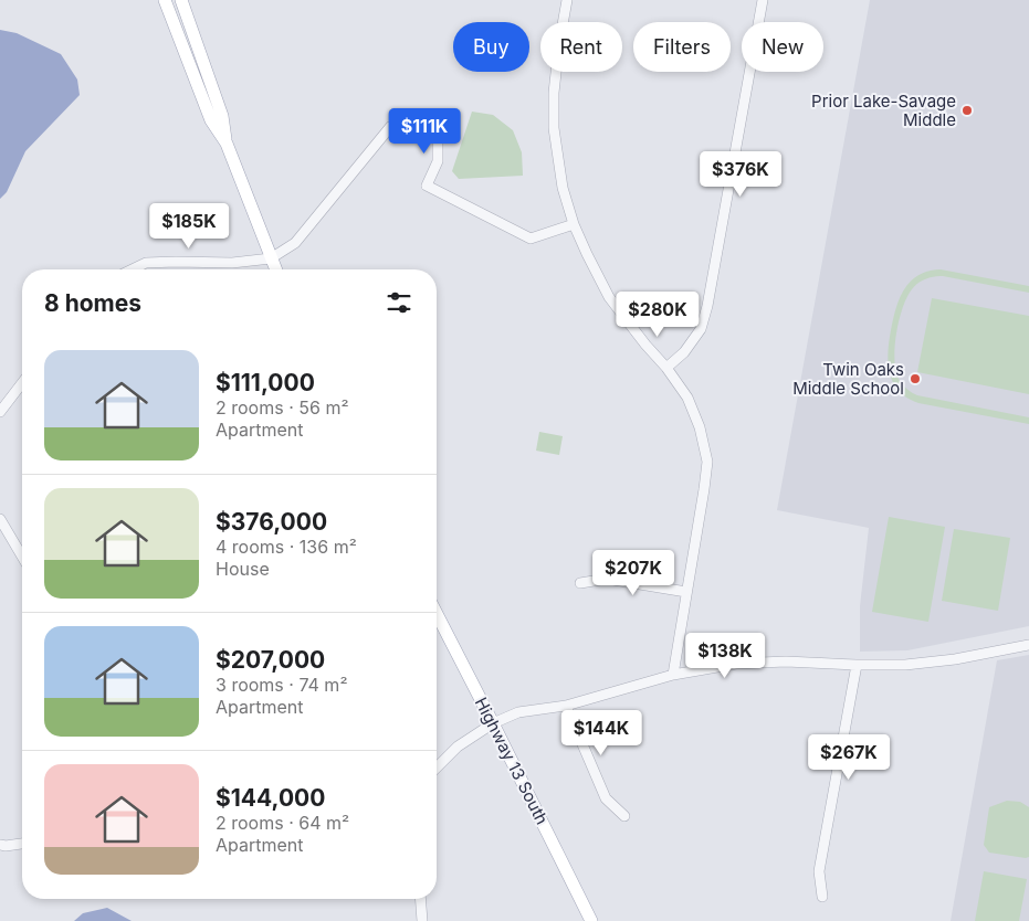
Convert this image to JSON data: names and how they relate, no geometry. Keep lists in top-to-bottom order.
{
  "streets": {
    "main road": ["Highway 13 South"]
  },
  "places": ["Prior Lake-Savage Middle", "Twin Oaks Middle School"],
  "page": {
    "chip": [
      "Buy",
      "Rent",
      "Filters",
      "New"
    ],
    "price": [
      "$111K",
      "$376K",
      "$185K",
      "$280K",
      "$207K",
      "$138K",
      "$144K",
      "$267K"
    ],
    "heading": "8 homes",
    "list": [
      {
        "name": "$111,000",
        "note": "2 rooms · 56 m² · Apartment"
      },
      {
        "name": "$376,000",
        "note": "4 rooms · 136 m² · House"
      },
      {
        "name": "$207,000",
        "note": "3 rooms · 74 m² · Apartment"
      },
      {
        "name": "$144,000",
        "note": "2 rooms · 64 m² · Apartment"
      }
    ]
  }
}
